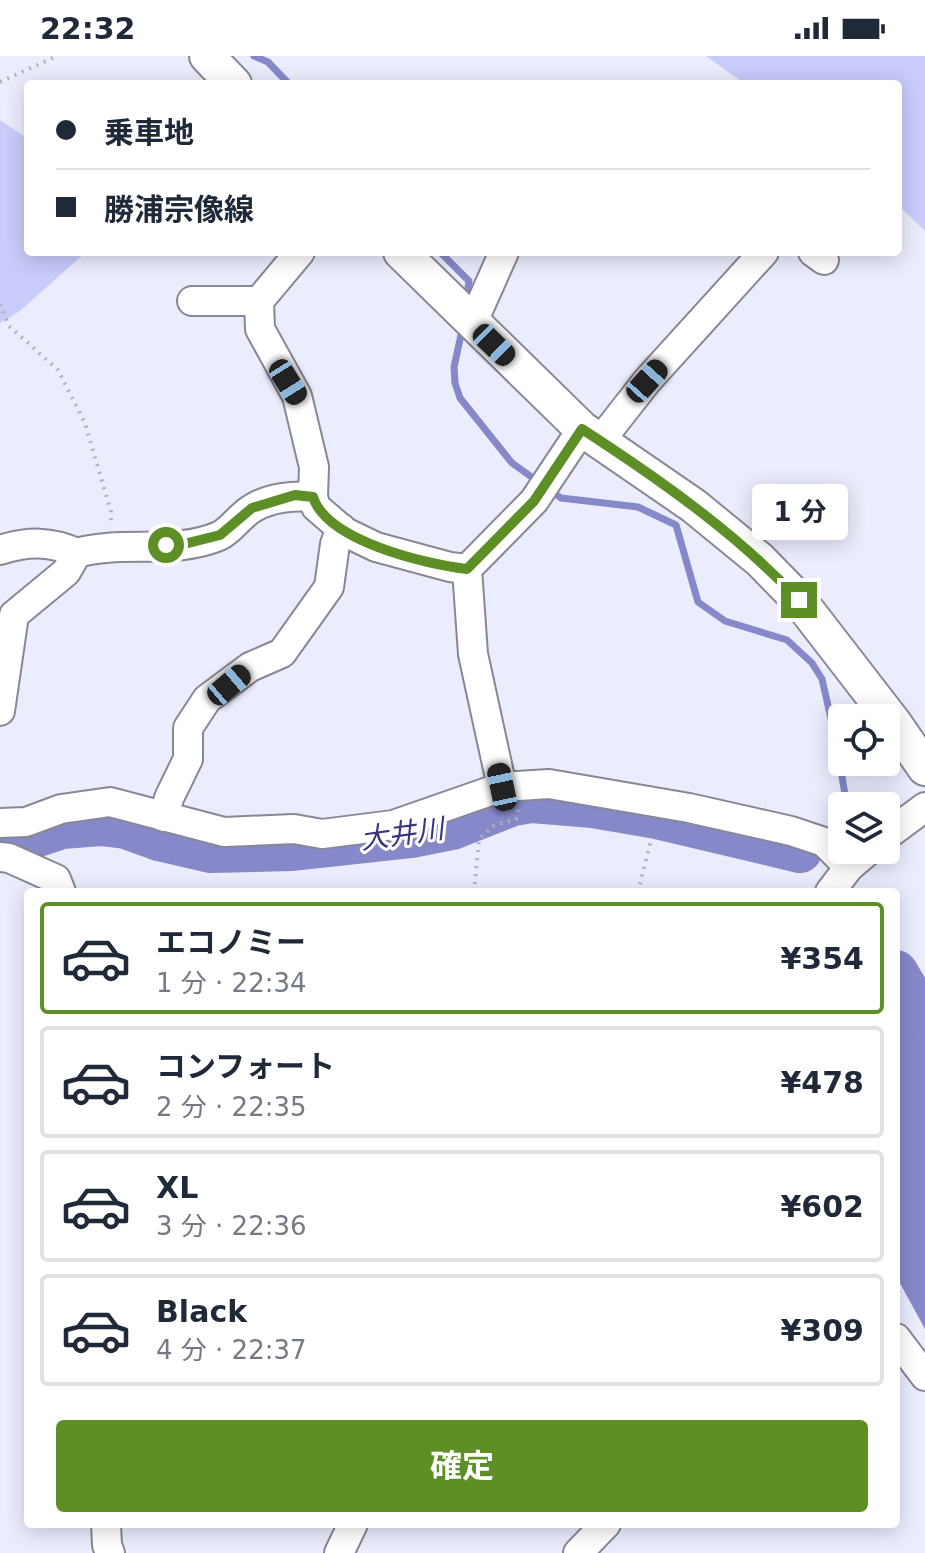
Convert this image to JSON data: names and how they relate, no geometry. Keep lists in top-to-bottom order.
{
  "water": ["大井川"],
  "page": {
    "status": "22:32",
    "banner": ["乗車地", "勝浦宗像線"],
    "bubble": "1 分",
    "list": [
      {
        "name": "エコノミー",
        "note": "1 分 · 22:34",
        "value": "¥354"
      },
      {
        "name": "コンフォート",
        "note": "2 分 · 22:35",
        "value": "¥478"
      },
      {
        "name": "XL",
        "note": "3 分 · 22:36",
        "value": "¥602"
      },
      {
        "name": "Black",
        "note": "4 分 · 22:37",
        "value": "¥309"
      }
    ],
    "buttons": "確定"
  }
}
